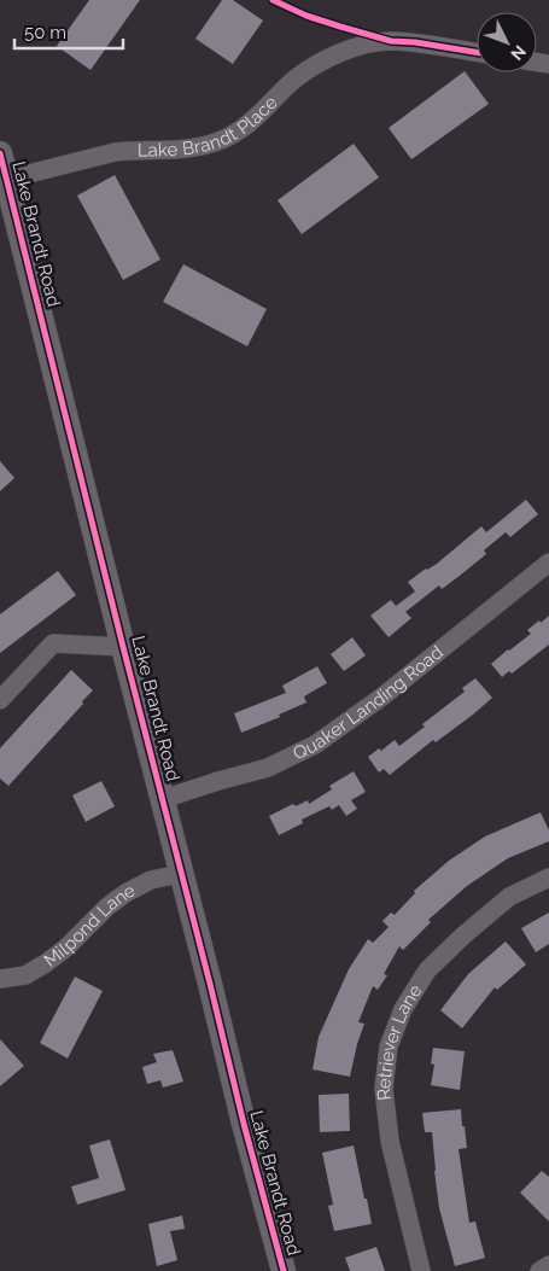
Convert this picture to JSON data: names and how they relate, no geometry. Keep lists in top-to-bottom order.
{
  "streets": {
    "street": [
      "Lake Brandt Place",
      "Lake Brandt Road",
      "Quaker Landing Road",
      "Milpond Lane",
      "Retriever Lane"
    ]
  },
  "crossings": [
    ["Lake Brandt Place", "Lake Brandt Road"],
    ["Lake Brandt Road", "Quaker Landing Road"],
    ["Lake Brandt Road", "Milpond Lane"]
  ],
  "scale_bar": "50 m",
  "north": "bottom right"
}
